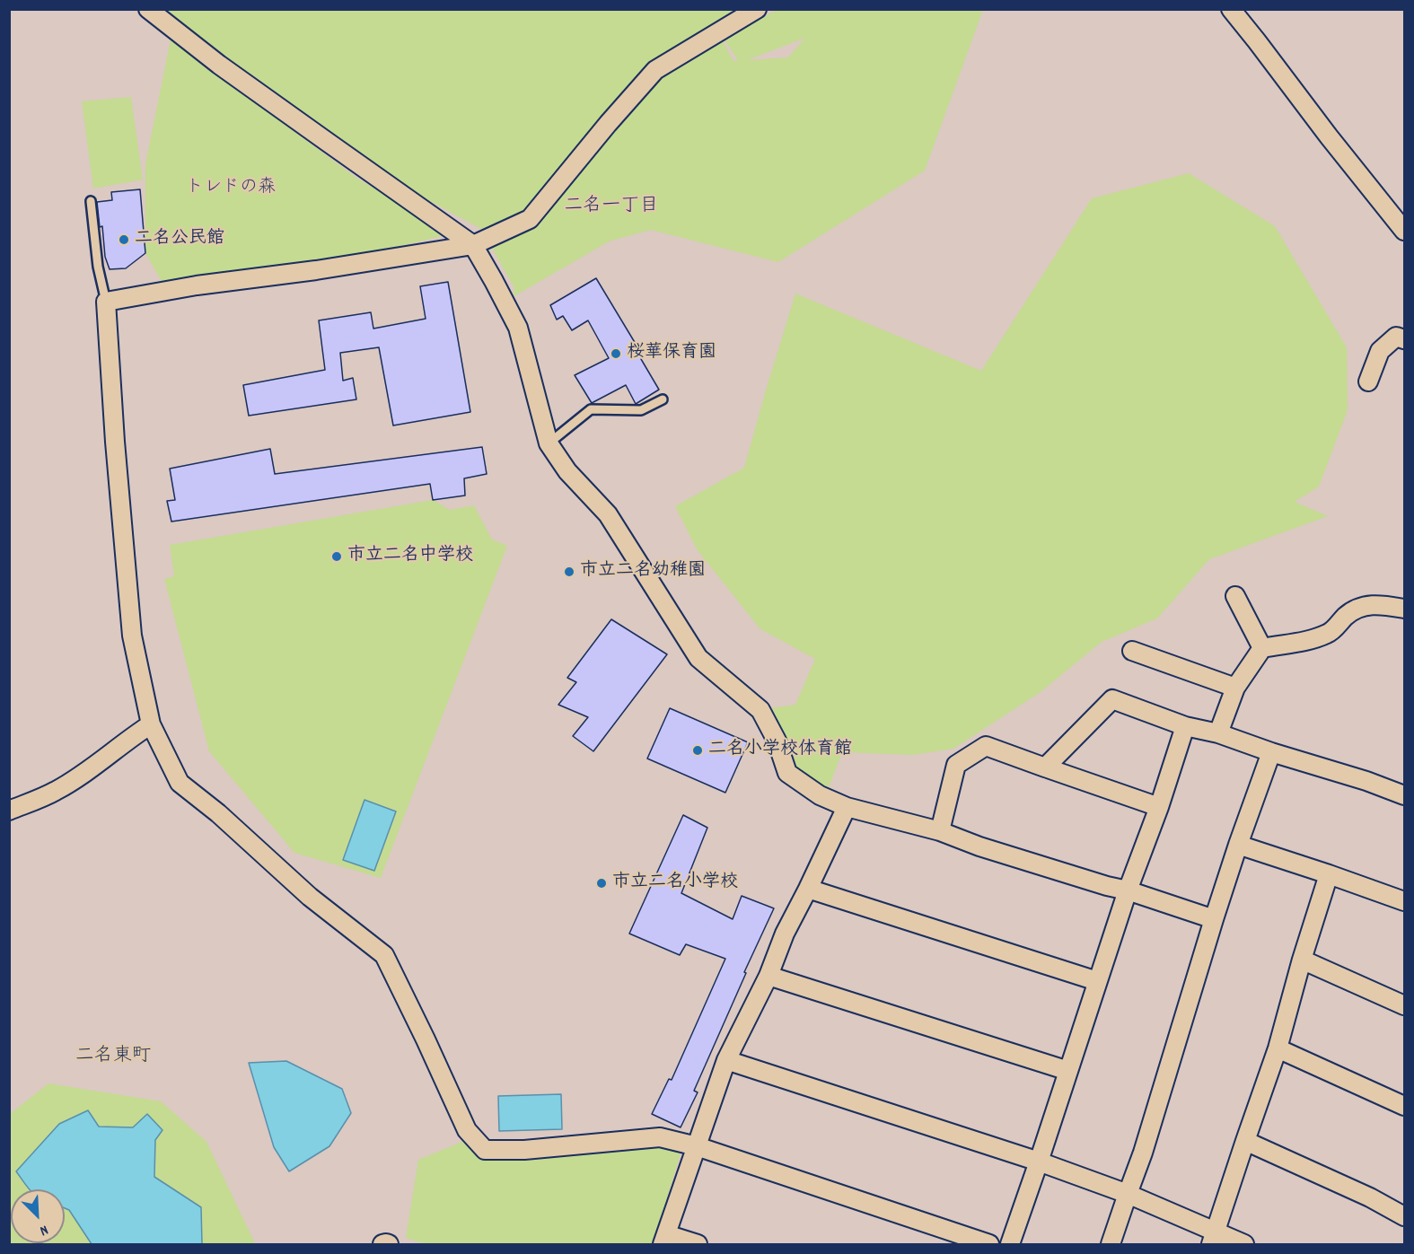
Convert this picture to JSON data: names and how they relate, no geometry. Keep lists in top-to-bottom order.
{
  "districts": ["二名一丁目", "二名東町"],
  "parks": ["トレドの森"],
  "places": [
    "二名公民館",
    "桜華保育園",
    "市立二名中学校",
    "市立二名幼稚園",
    "二名小学校体育館",
    "市立二名小学校"
  ],
  "north": "bottom right"
}
